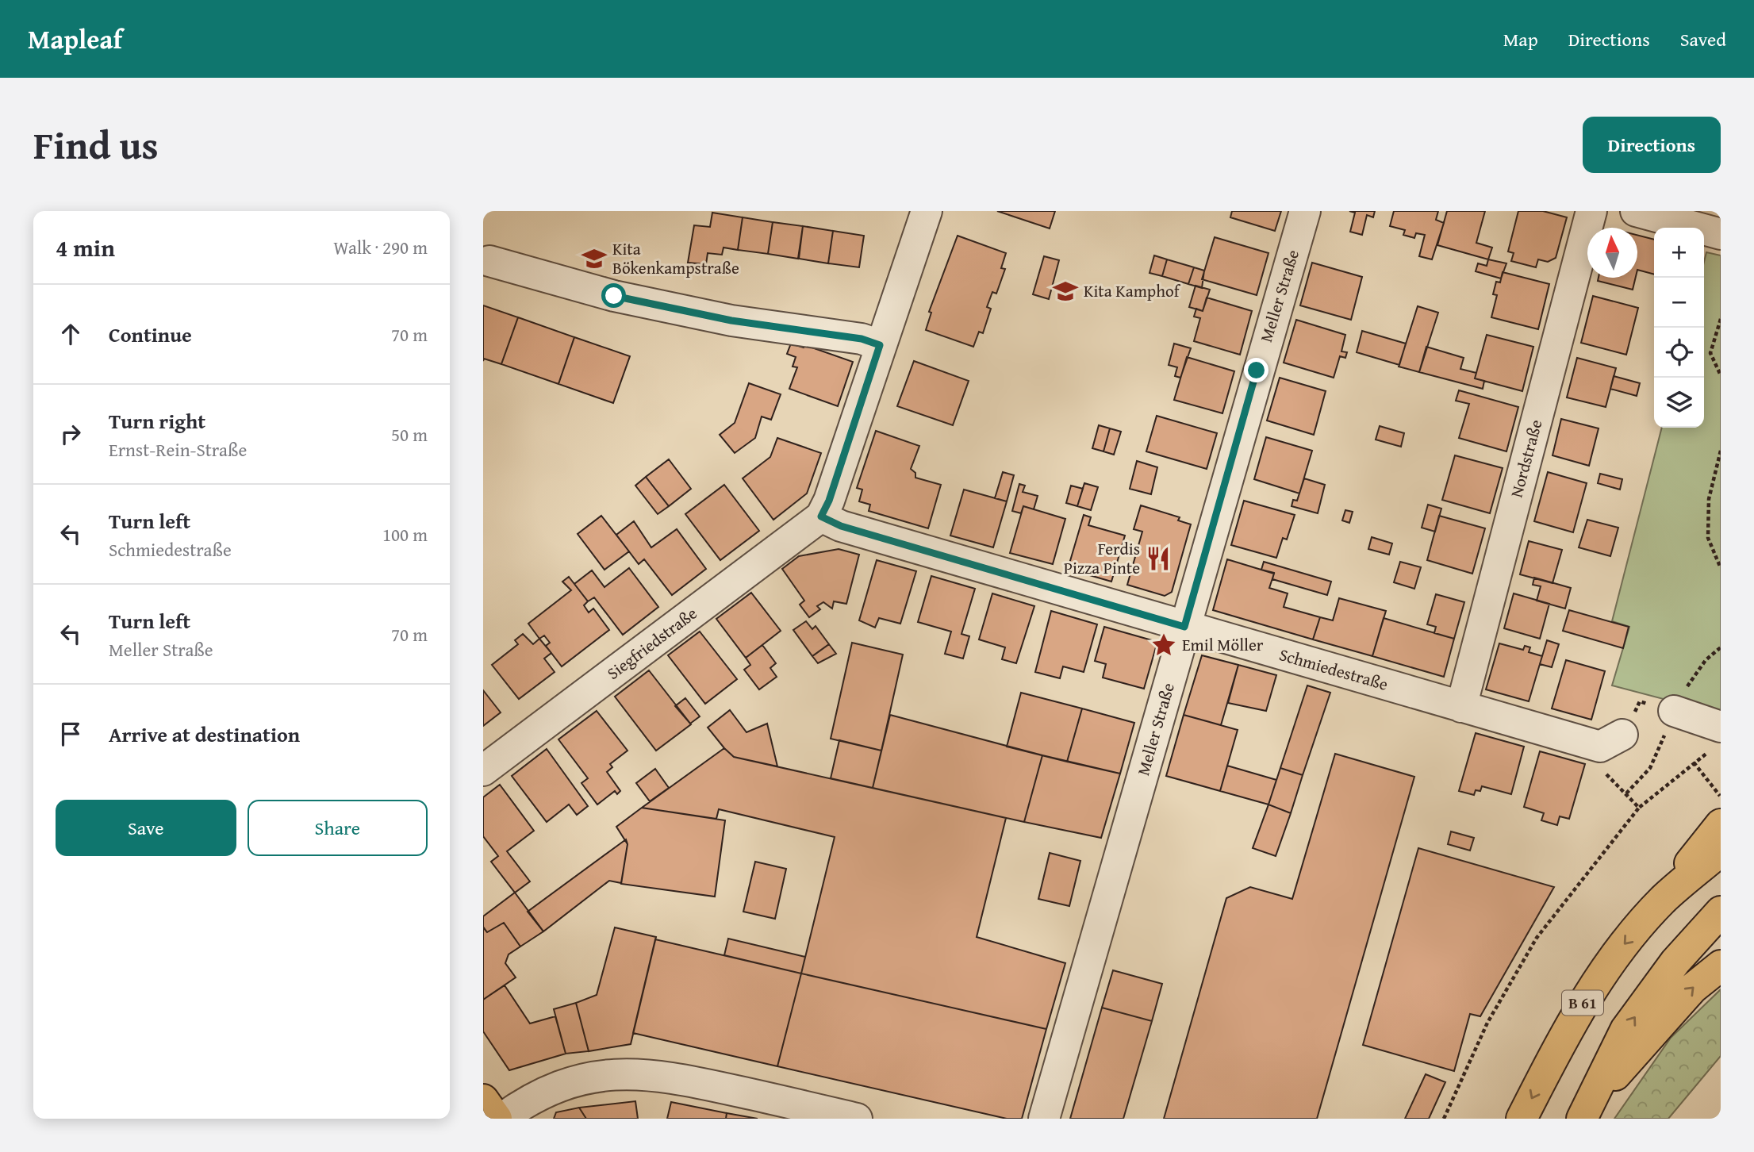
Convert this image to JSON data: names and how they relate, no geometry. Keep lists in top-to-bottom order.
{
  "streets": {
    "main road": ["B 61"],
    "street": [
      "Meller Straße",
      "Nordstraße",
      "Siegfriedstraße",
      "Schmiedestraße"
    ]
  },
  "crossings": [
    ["Meller Straße", "Schmiedestraße"],
    ["Nordstraße", "Schmiedestraße"],
    ["Siegfriedstraße", "Schmiedestraße"]
  ],
  "places": {
    "school or university": ["Kita Bökenkampstraße", "Kita Kamphof"],
    "restaurant": ["Ferdis Pizza Pinte"],
    "place": ["Emil Möller"]
  },
  "north": "top",
  "page": {
    "header": "Mapleaf",
    "nav": ["Map", "Directions", "Saved"],
    "title": "Find us",
    "buttons": [
      "Directions",
      ["Save", "Share"]
    ],
    "heading": ["4 min", "Walk · 290 m"],
    "map_buttons": ["+", "−"],
    "list": [
      ["Continue", "70 m"],
      ["Turn right", "Ernst-Rein-Straße", "50 m"],
      ["Turn left", "Schmiedestraße", "100 m"],
      ["Turn left", "Meller Straße", "70 m"],
      "Arrive at destination"
    ]
  }
}
